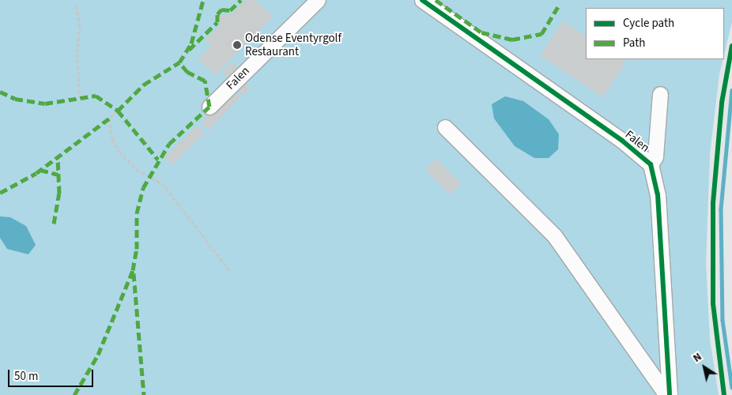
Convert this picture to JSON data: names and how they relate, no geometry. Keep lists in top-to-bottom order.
{
  "streets": {
    "street": ["Falen"]
  },
  "places": ["Odense Eventyrgolf Restaurant"],
  "legend": ["Cycle path", "Path"],
  "scale_bar": "50 m",
  "north": "top left"
}
